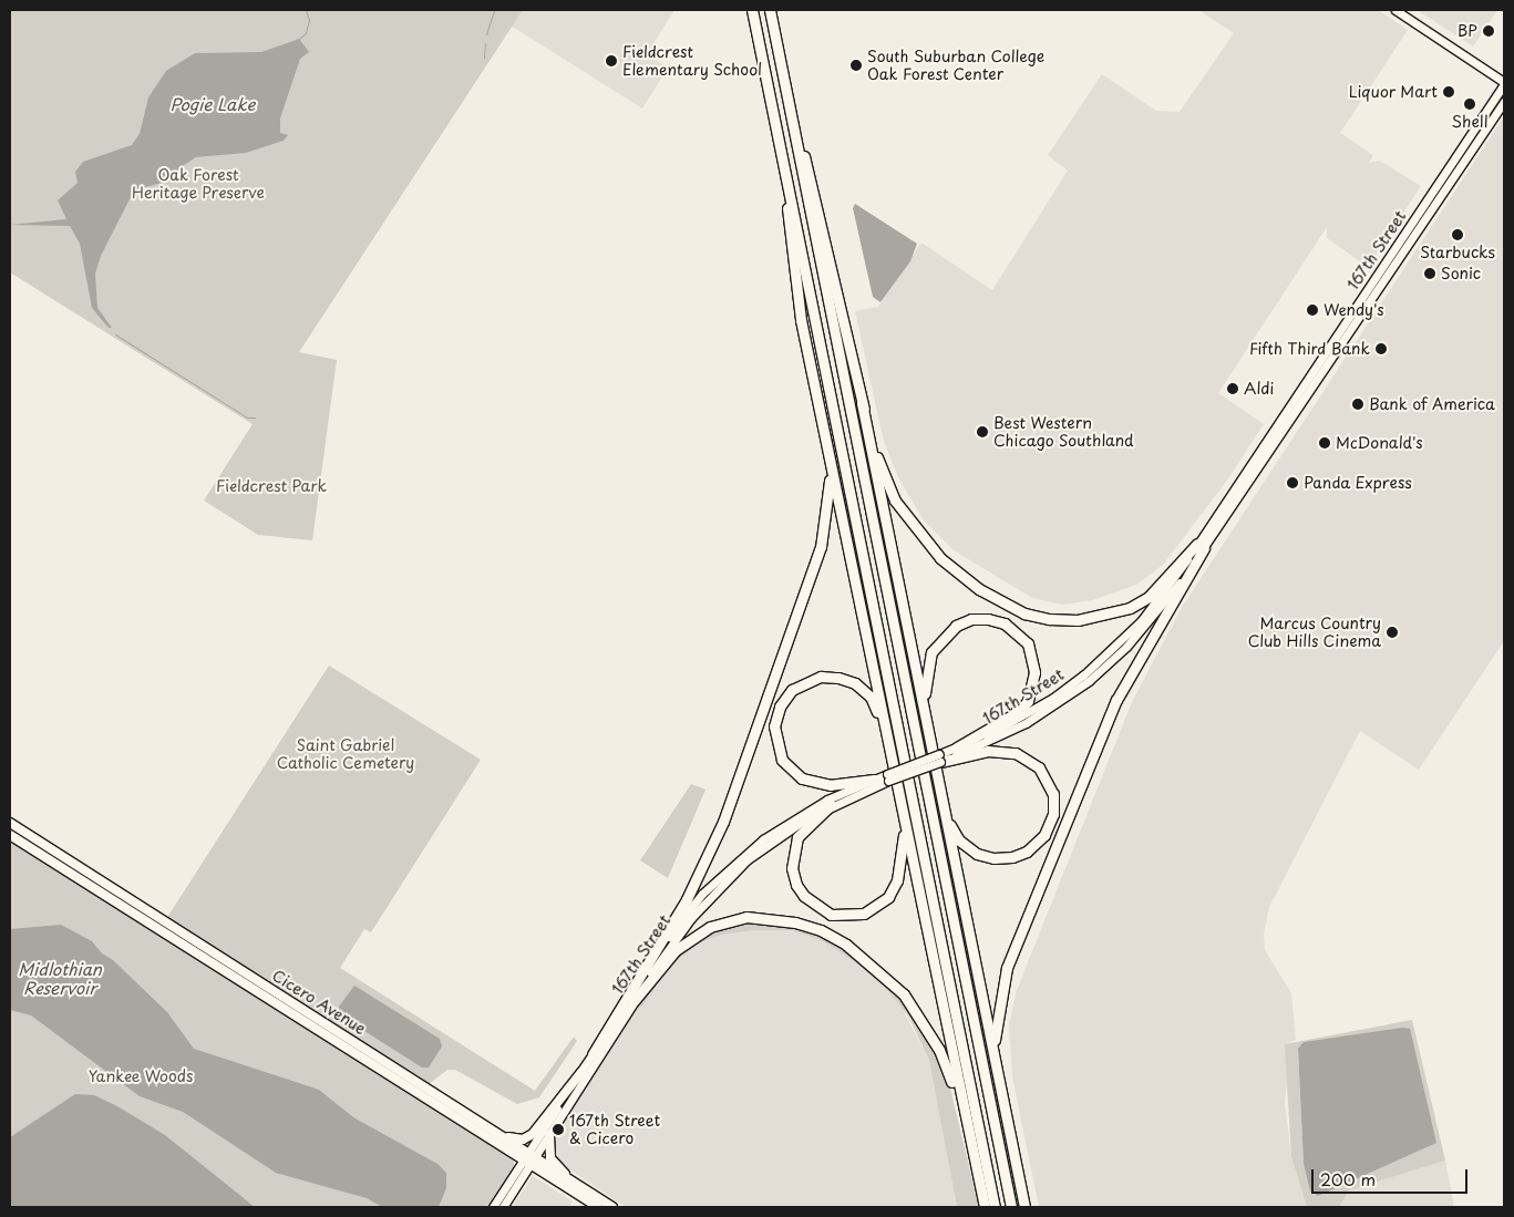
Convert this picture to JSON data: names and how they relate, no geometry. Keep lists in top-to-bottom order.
{
  "streets": {
    "main road": ["167th Street", "Cicero Avenue"]
  },
  "crossings": [
    ["167th Street", "Cicero Avenue"]
  ],
  "water": ["Pogie Lake", "Midlothian Reservoir"],
  "parks": [
    "Oak Forest Heritage Preserve",
    "Fieldcrest Park",
    "Saint Gabriel Catholic Cemetery",
    "Yankee Woods"
  ],
  "places": [
    "BP",
    "Fieldcrest Elementary School",
    "South Suburban College Oak Forest Center",
    "Liquor Mart",
    "Shell",
    "Starbucks",
    "Sonic",
    "Wendy's",
    "Fifth Third Bank",
    "Aldi",
    "Bank of America",
    "Best Western Chicago Southland",
    "McDonald's",
    "Panda Express",
    "Marcus Country Club Hills Cinema",
    "167th Street & Cicero"
  ],
  "scale_bar": "200 m"
}
